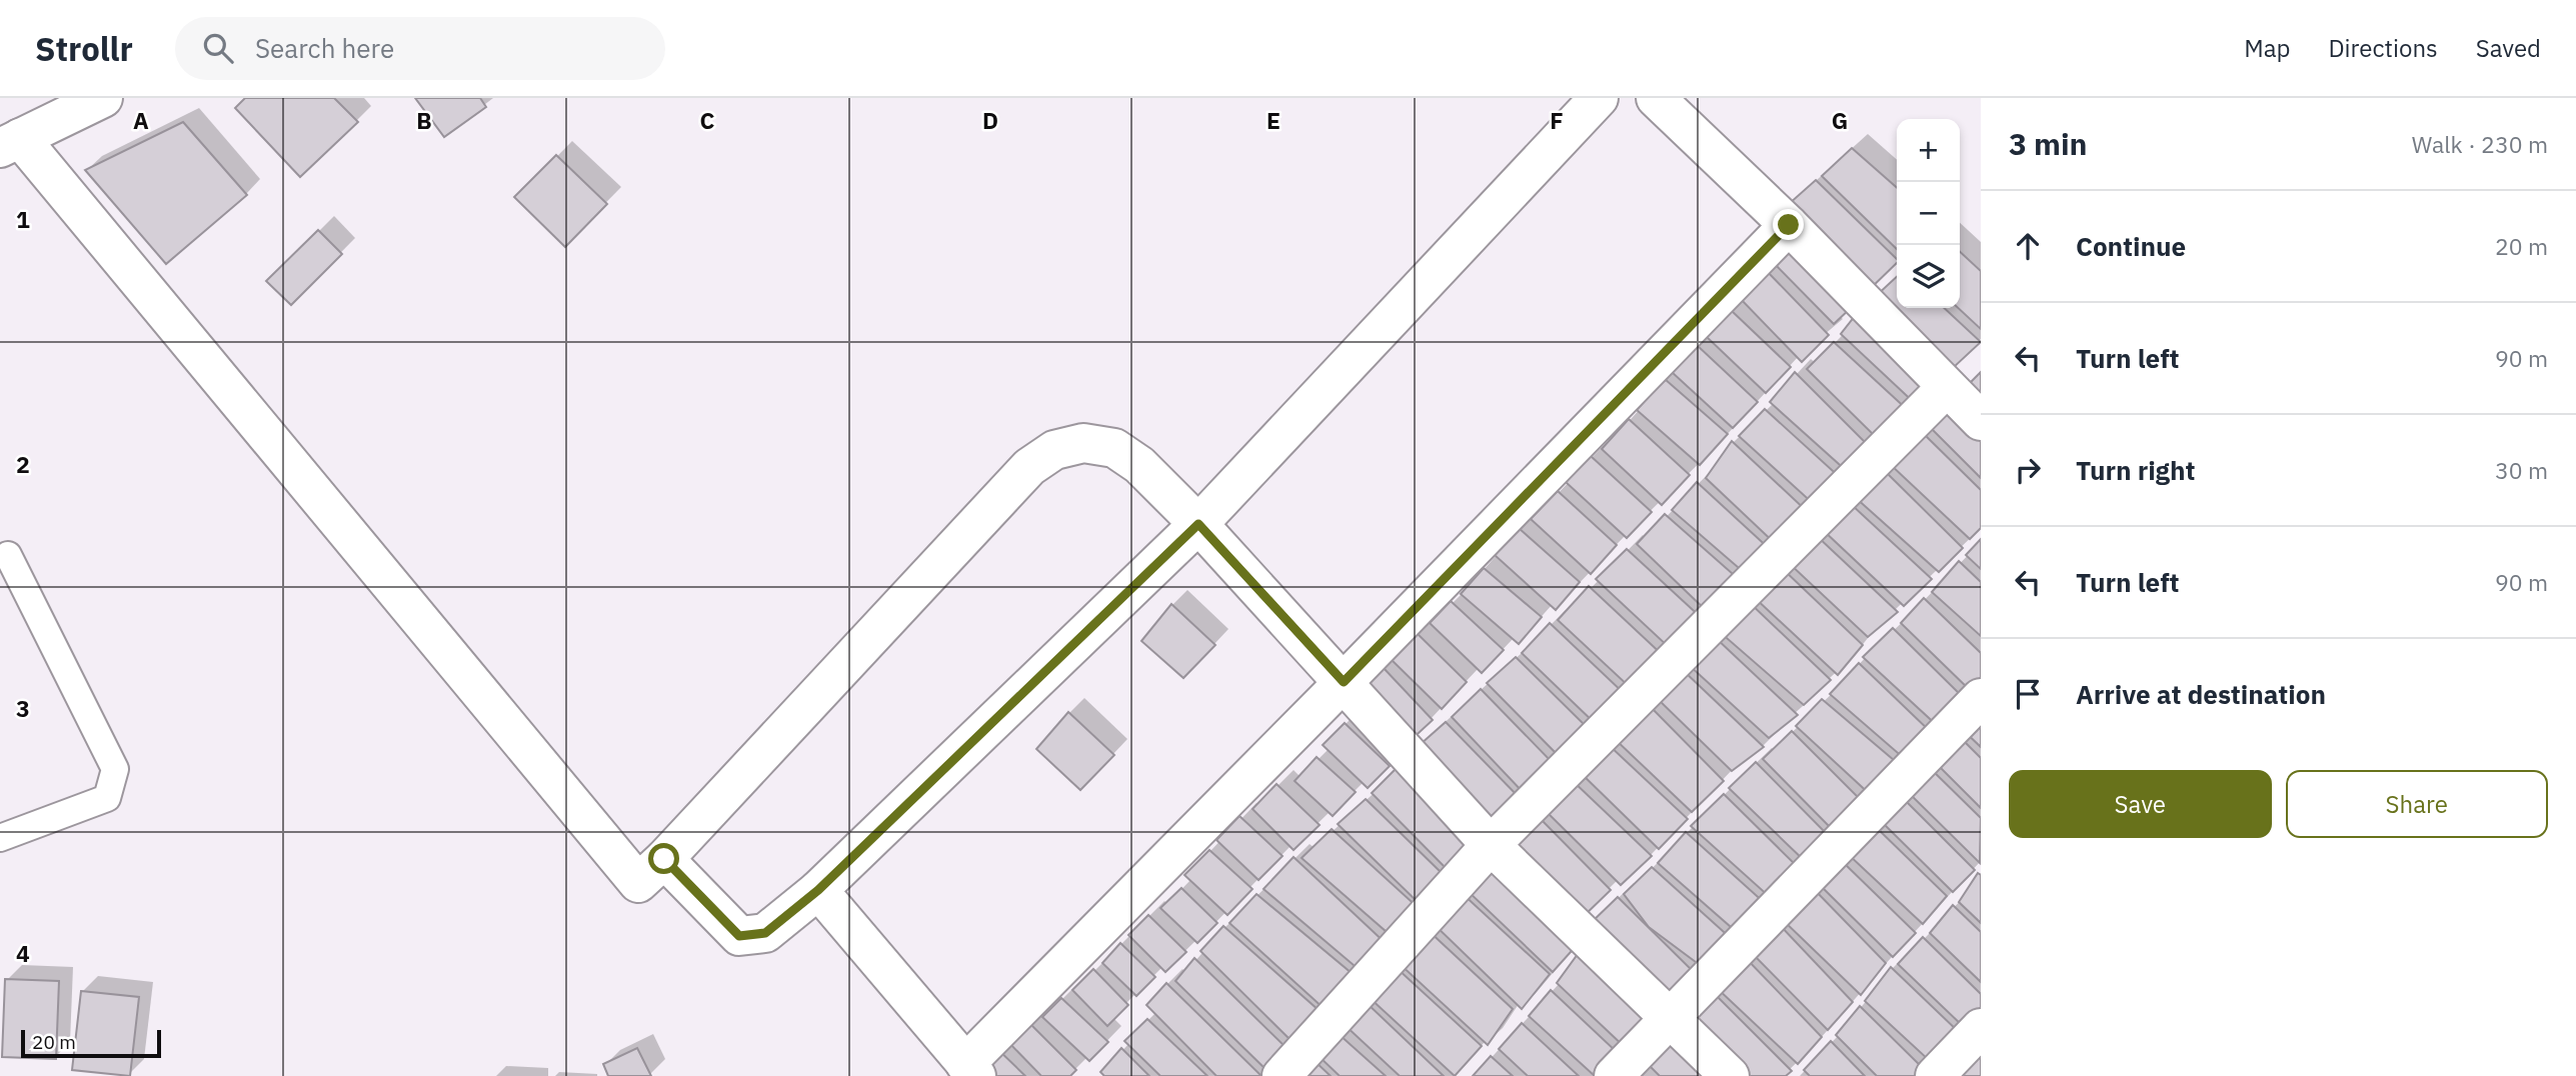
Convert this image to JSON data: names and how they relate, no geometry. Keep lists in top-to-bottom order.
{
  "scale_bar": "20 m",
  "page": {
    "header": "Strollr",
    "search": "Search here",
    "nav": ["Map", "Directions", "Saved"],
    "heading": ["3 min", "Walk · 230 m"],
    "map_buttons": ["+", "−"],
    "list": [
      ["Continue", "20 m"],
      ["Turn left", "90 m"],
      ["Turn right", "30 m"],
      ["Turn left", "90 m"],
      "Arrive at destination"
    ],
    "buttons": ["Save", "Share"],
    "scale": "20 m"
  },
  "grid": {
    "columns": [
      "A",
      "B",
      "C",
      "D",
      "E",
      "F",
      "G"
    ],
    "rows": [
      "1",
      "2",
      "3",
      "4"
    ]
  }
}
